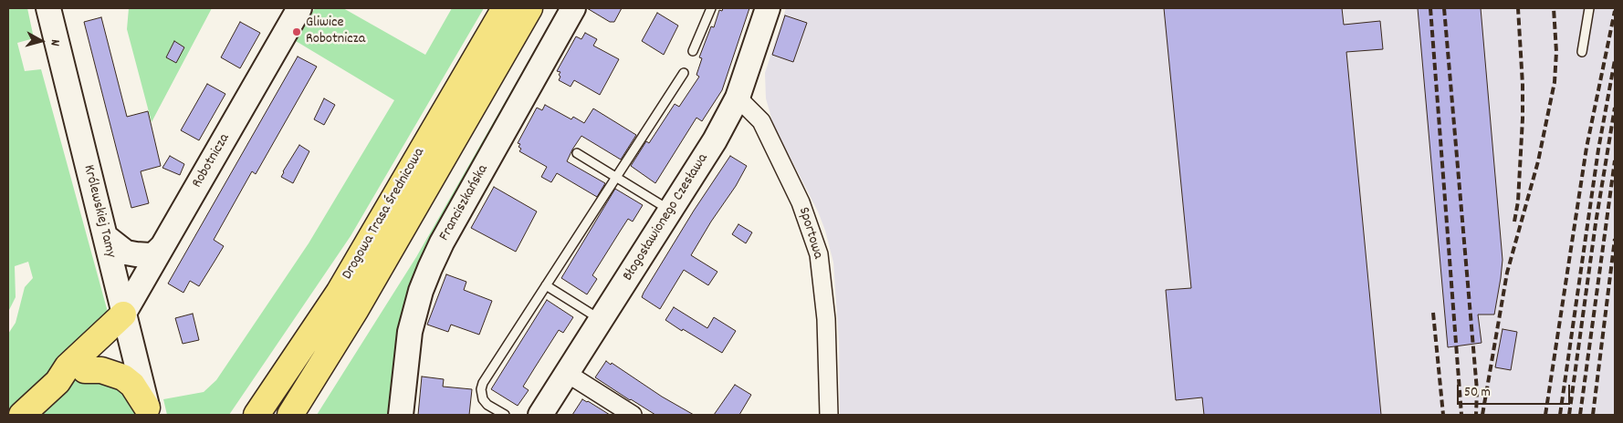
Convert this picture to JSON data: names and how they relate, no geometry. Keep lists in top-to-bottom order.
{
  "streets": {
    "main road": ["Drogowa Trasa Średnicowa"],
    "street": [
      "Robotnicza",
      "Franciszkańska",
      "Królewskiej Tamy",
      "Błogosławionego Czesława",
      "Sportowa"
    ]
  },
  "crossings": [
    ["Robotnicza", "Królewskiej Tamy"],
    ["Błogosławionego Czesława", "Sportowa"]
  ],
  "places": ["Gliwice Robotnicza"],
  "scale_bar": "50 m",
  "north": "right"
}
